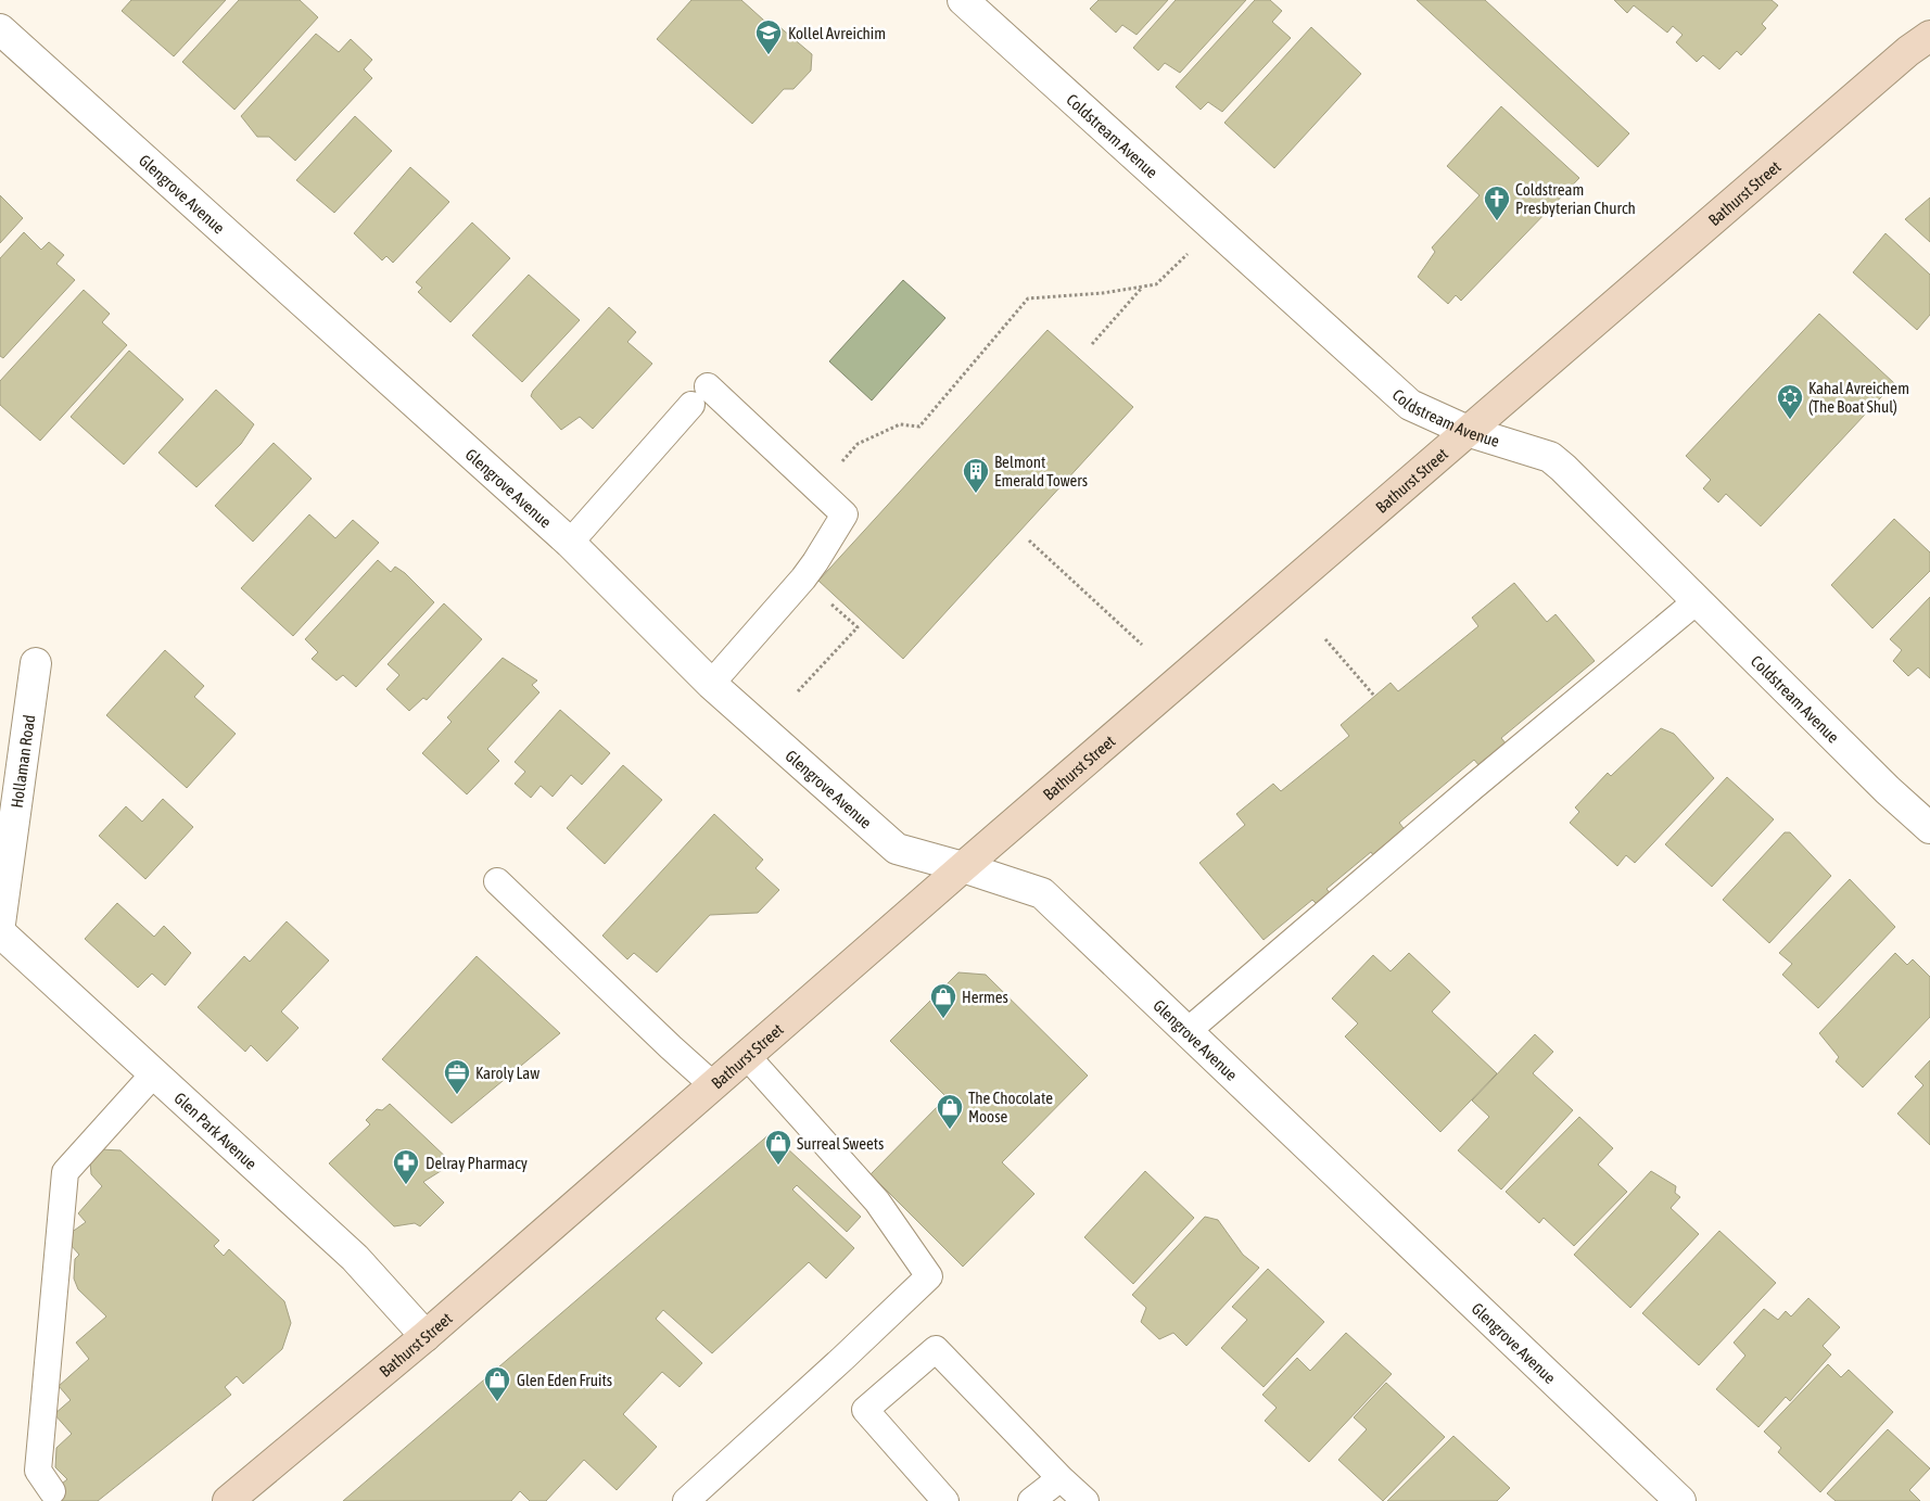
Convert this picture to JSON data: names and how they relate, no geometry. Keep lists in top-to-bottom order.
{
  "streets": {
    "main road": ["Bathurst Street"],
    "street": [
      "Coldstream Avenue",
      "Glengrove Avenue",
      "Hollaman Road",
      "Glen Park Avenue"
    ]
  },
  "crossings": [
    ["Coldstream Avenue", "Bathurst Street"],
    ["Glengrove Avenue", "Bathurst Street"],
    ["Bathurst Street", "Glen Park Avenue"]
  ],
  "places": {
    "school or university": ["Kollel Avreichim"],
    "church": ["Coldstream Presbyterian Church"],
    "synagogue": ["Kahal Avreichem (The Boat Shul)"],
    "building": ["Belmont Emerald Towers"],
    "shop": [
      "Hermes",
      "The Chocolate Moose",
      "Surreal Sweets",
      "Glen Eden Fruits"
    ],
    "office": ["Karoly Law"],
    "pharmacy": ["Delray Pharmacy"]
  }
}
